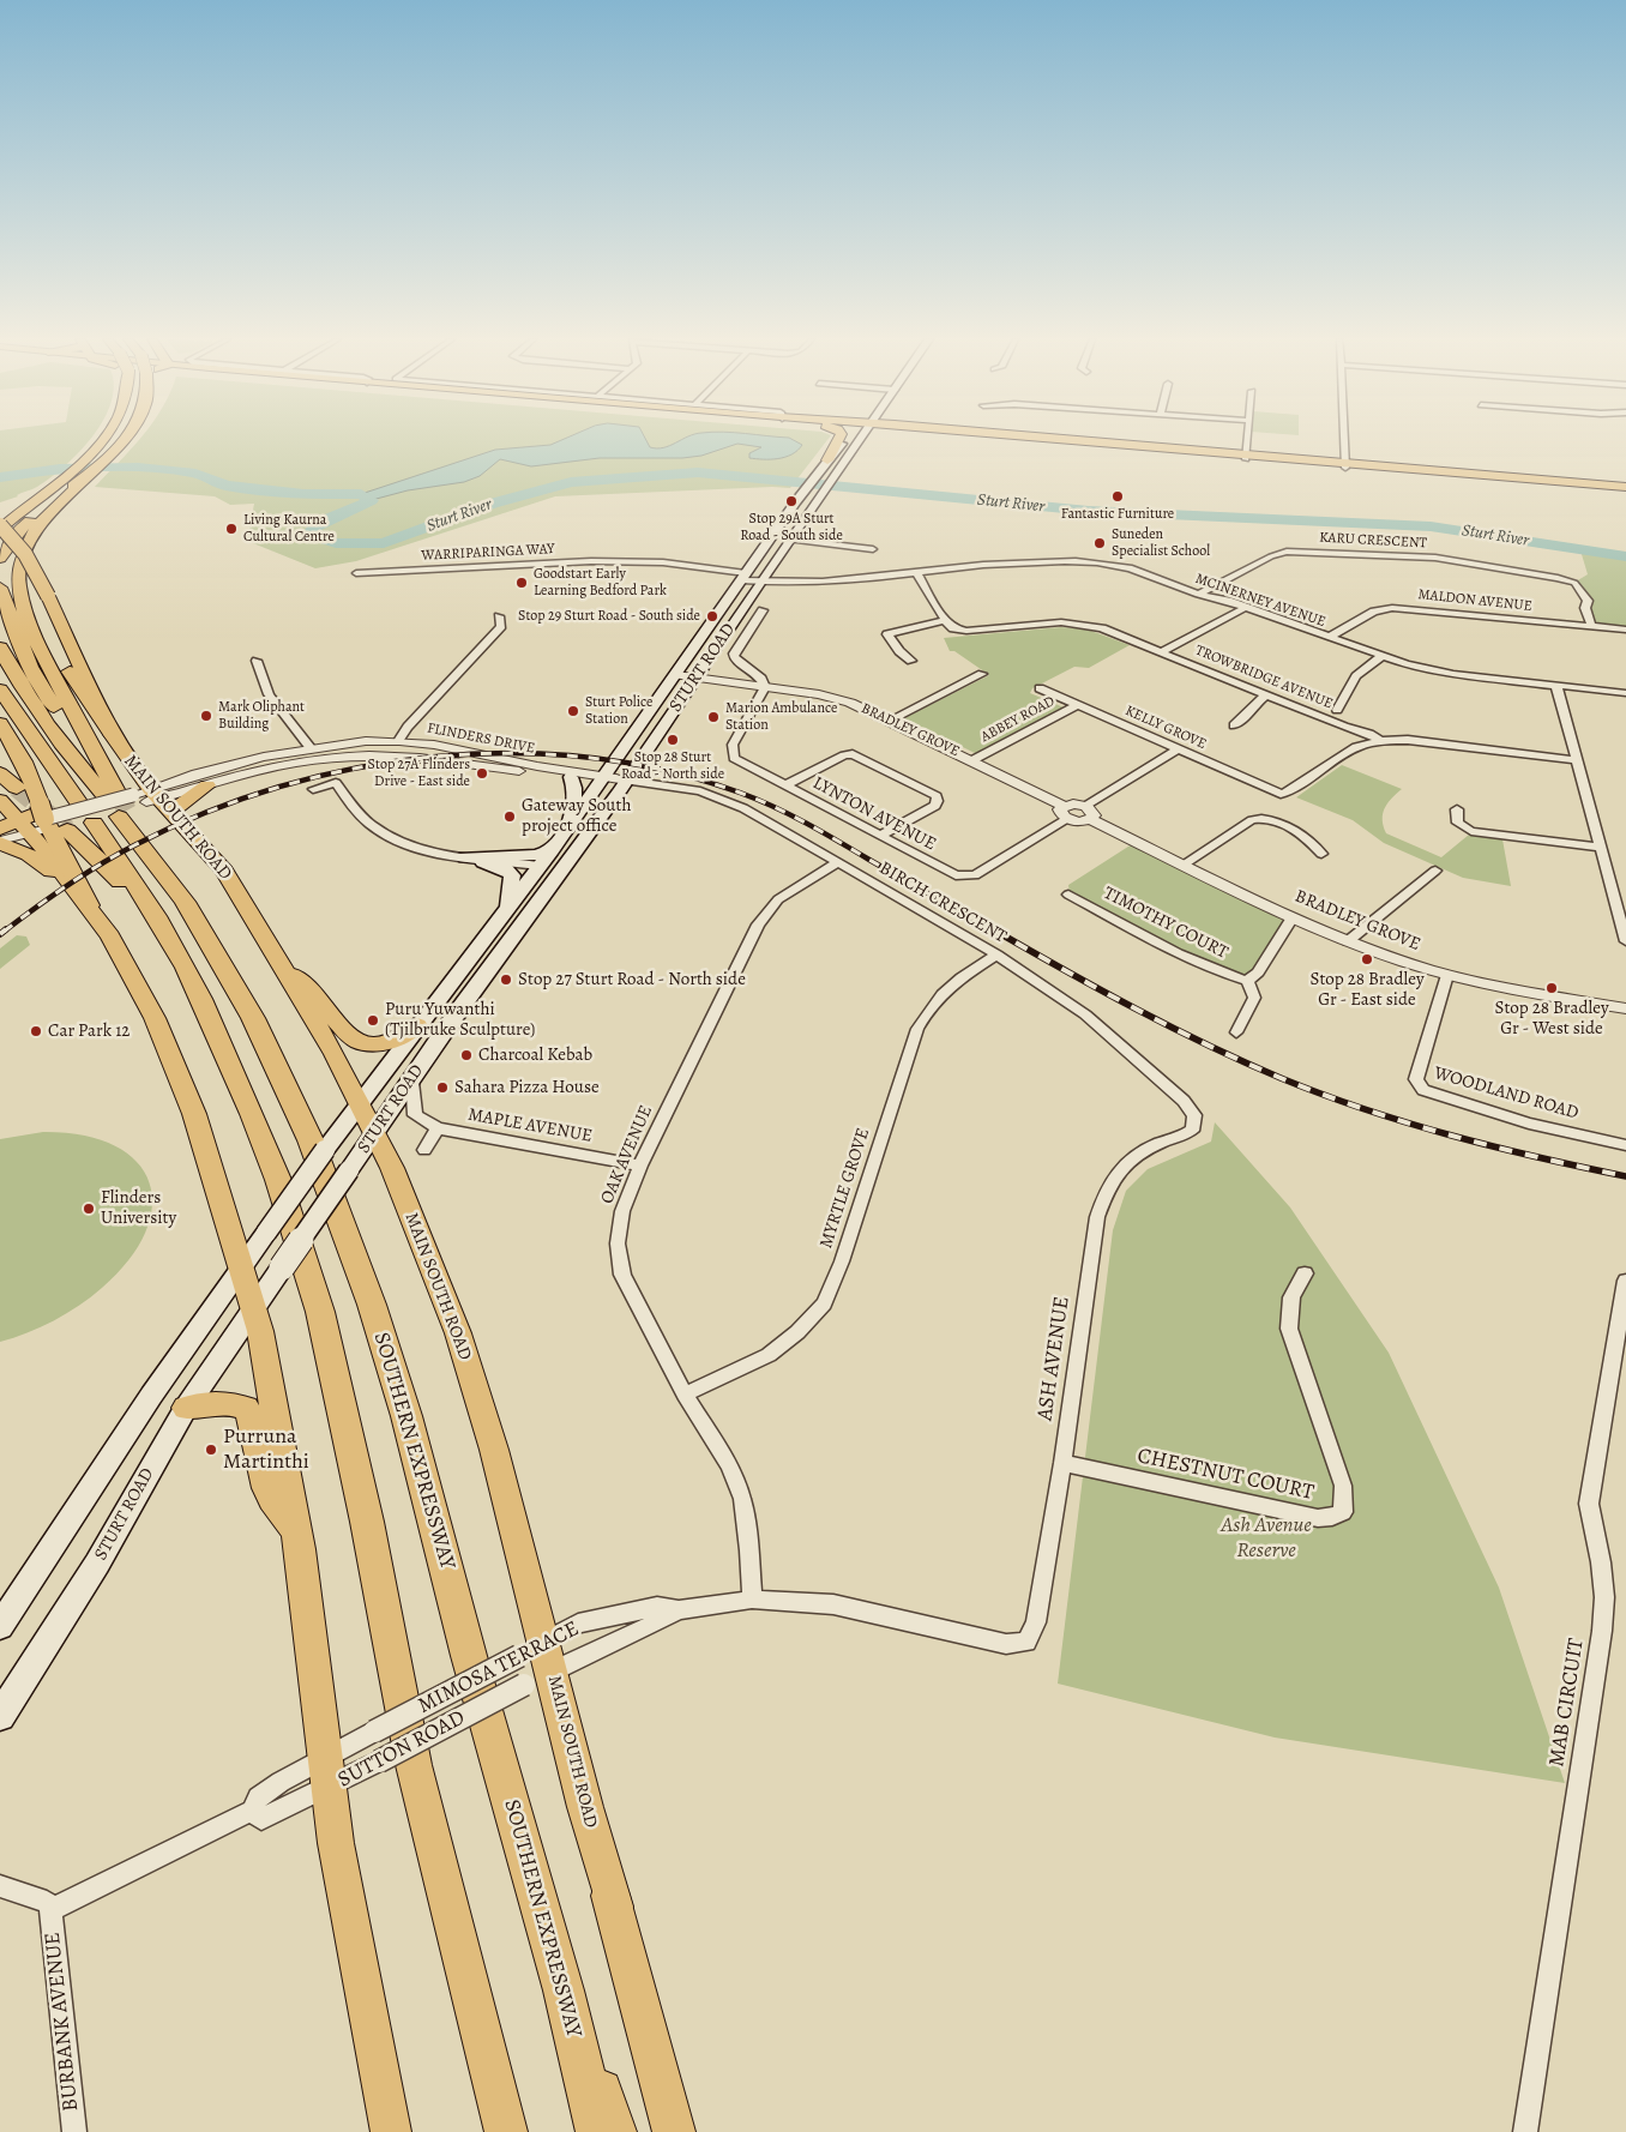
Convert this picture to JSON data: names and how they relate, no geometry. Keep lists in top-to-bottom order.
{
  "streets": {
    "highway": ["MAIN SOUTH ROAD", "SOUTHERN EXPRESSWAY"],
    "main road": ["STURT ROAD"],
    "street": [
      "KARU CRESCENT",
      "WARRIPARINGA WAY",
      "MCINERNEY AVENUE",
      "MALDON AVENUE",
      "TROWBRIDGE AVENUE",
      "ABBEY ROAD",
      "KELLY GROVE",
      "BRADLEY GROVE",
      "FLINDERS DRIVE",
      "LYNTON AVENUE",
      "BIRCH CRESCENT",
      "TIMOTHY COURT",
      "WOODLAND ROAD",
      "MAPLE AVENUE",
      "OAK AVENUE",
      "MYRTLE GROVE",
      "ASH AVENUE",
      "CHESTNUT COURT",
      "MIMOSA TERRACE",
      "MAB CIRCUIT",
      "SUTTON ROAD",
      "BURBANK AVENUE"
    ]
  },
  "crossings": [
    ["KARU CRESCENT", "MCINERNEY AVENUE"],
    ["KARU CRESCENT", "MALDON AVENUE"],
    ["WARRIPARINGA WAY", "MCINERNEY AVENUE"],
    ["WARRIPARINGA WAY", "STURT ROAD"],
    ["MCINERNEY AVENUE", "MALDON AVENUE"],
    ["MCINERNEY AVENUE", "STURT ROAD"],
    ["STURT ROAD", "BRADLEY GROVE"],
    ["STURT ROAD", "FLINDERS DRIVE"],
    ["STURT ROAD", "MAIN SOUTH ROAD"],
    ["STURT ROAD", "BIRCH CRESCENT"],
    ["TROWBRIDGE AVENUE", "KELLY GROVE"],
    ["ABBEY ROAD", "KELLY GROVE"],
    ["ABBEY ROAD", "BRADLEY GROVE"],
    ["BRADLEY GROVE", "LYNTON AVENUE"],
    ["BRADLEY GROVE", "WOODLAND ROAD"],
    ["FLINDERS DRIVE", "MAIN SOUTH ROAD"],
    ["FLINDERS DRIVE", "SOUTHERN EXPRESSWAY"],
    ["MAIN SOUTH ROAD", "SOUTHERN EXPRESSWAY"],
    ["MAIN SOUTH ROAD", "MIMOSA TERRACE"],
    ["MAIN SOUTH ROAD", "SUTTON ROAD"],
    ["BIRCH CRESCENT", "OAK AVENUE"],
    ["BIRCH CRESCENT", "MYRTLE GROVE"],
    ["BIRCH CRESCENT", "ASH AVENUE"],
    ["MAPLE AVENUE", "OAK AVENUE"],
    ["OAK AVENUE", "MYRTLE GROVE"],
    ["OAK AVENUE", "MIMOSA TERRACE"],
    ["ASH AVENUE", "CHESTNUT COURT"],
    ["ASH AVENUE", "MIMOSA TERRACE"],
    ["MIMOSA TERRACE", "SUTTON ROAD"],
    ["SUTTON ROAD", "BURBANK AVENUE"]
  ],
  "water": ["Sturt River"],
  "parks": ["Ash Avenue Reserve"],
  "places": [
    "Fantastic Furniture",
    "Stop 29A Sturt Road - South side",
    "Living Kaurna Cultural Centre",
    "Suneden Specialist School",
    "Goodstart Early Learning Bedford Park",
    "Stop 29 Sturt Road - South side",
    "Sturt Police Station",
    "Mark Oliphant Building",
    "Marion Ambulance Station",
    "Stop 28 Sturt Road - North side",
    "Stop 27A Flinders Drive - East side",
    "Gateway South project office",
    "Stop 28 Bradley Gr - East side",
    "Stop 27 Sturt Road - North side",
    "Stop 28 Bradley Gr - West side",
    "Puru Yuwanthi (Tjilbruke Sculpture)",
    "Car Park 12",
    "Charcoal Kebab",
    "Sahara Pizza House",
    "Flinders University",
    "Purruna Martinthi"
  ]
}
